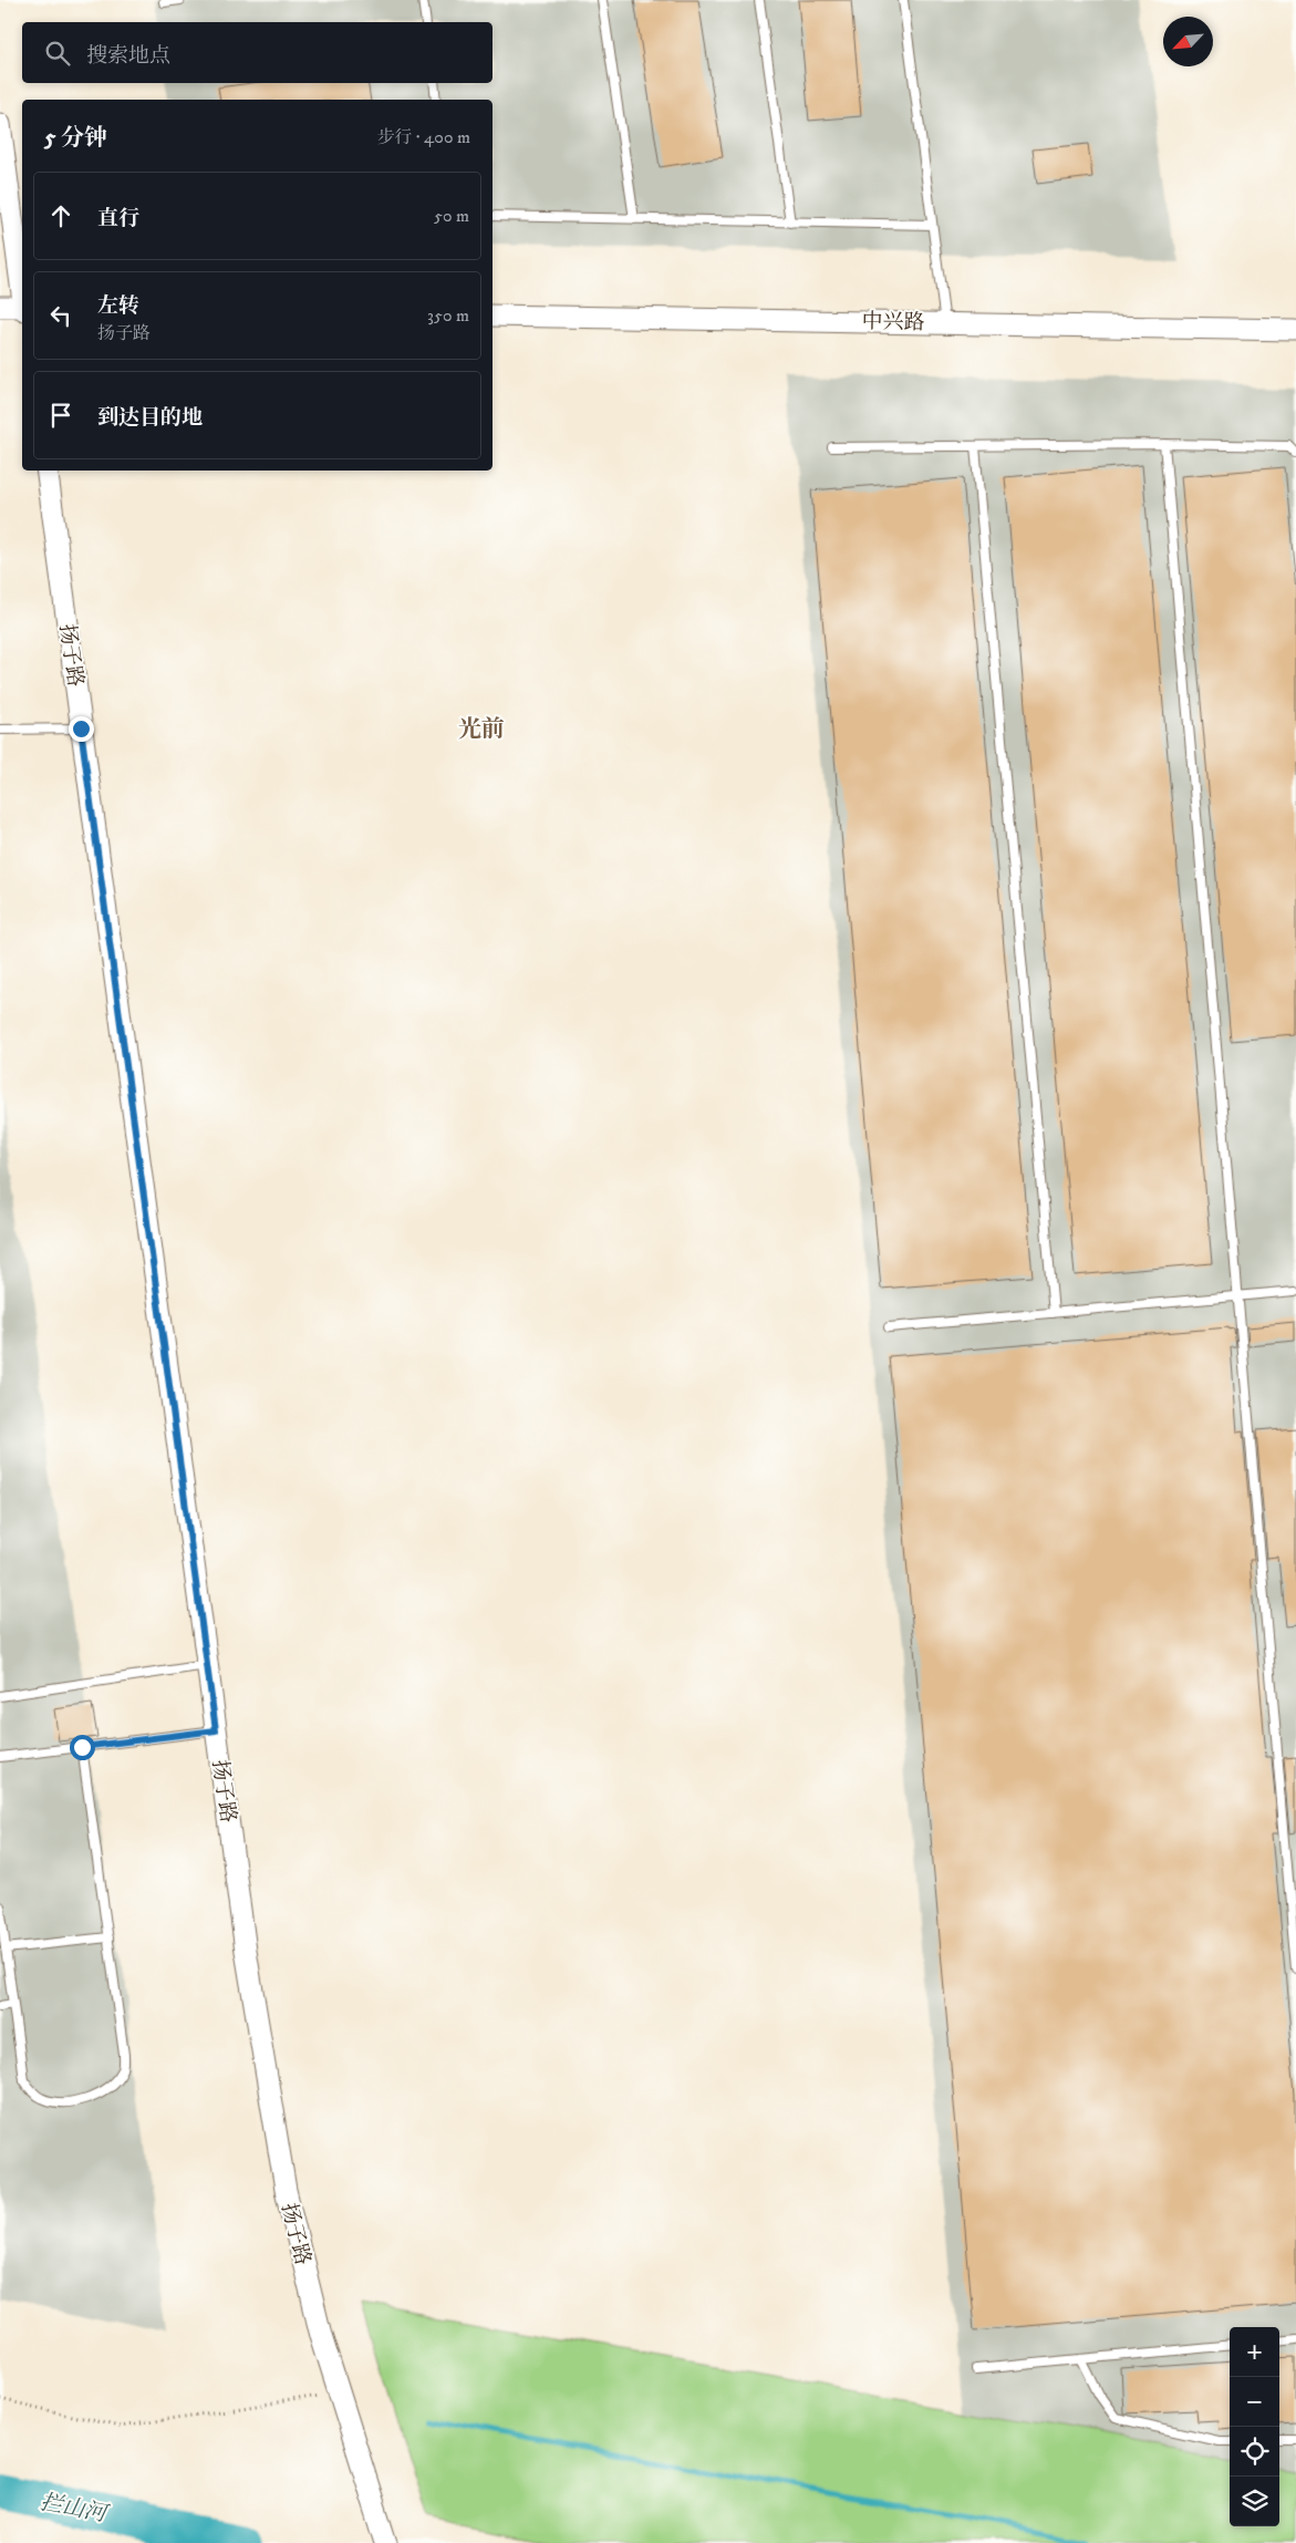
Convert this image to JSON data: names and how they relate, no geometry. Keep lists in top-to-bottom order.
{
  "streets": {
    "street": ["中兴路", "扬子路"]
  },
  "districts": ["光前"],
  "water": ["拦山河"],
  "north": "bottom left",
  "page": {
    "search": "搜索地点",
    "heading": ["5 分钟", "步行 · 400 m"],
    "list": [
      ["直行", "50 m"],
      ["左转", "扬子路", "350 m"],
      "到达目的地"
    ],
    "map_buttons": ["+", "−"]
  }
}
